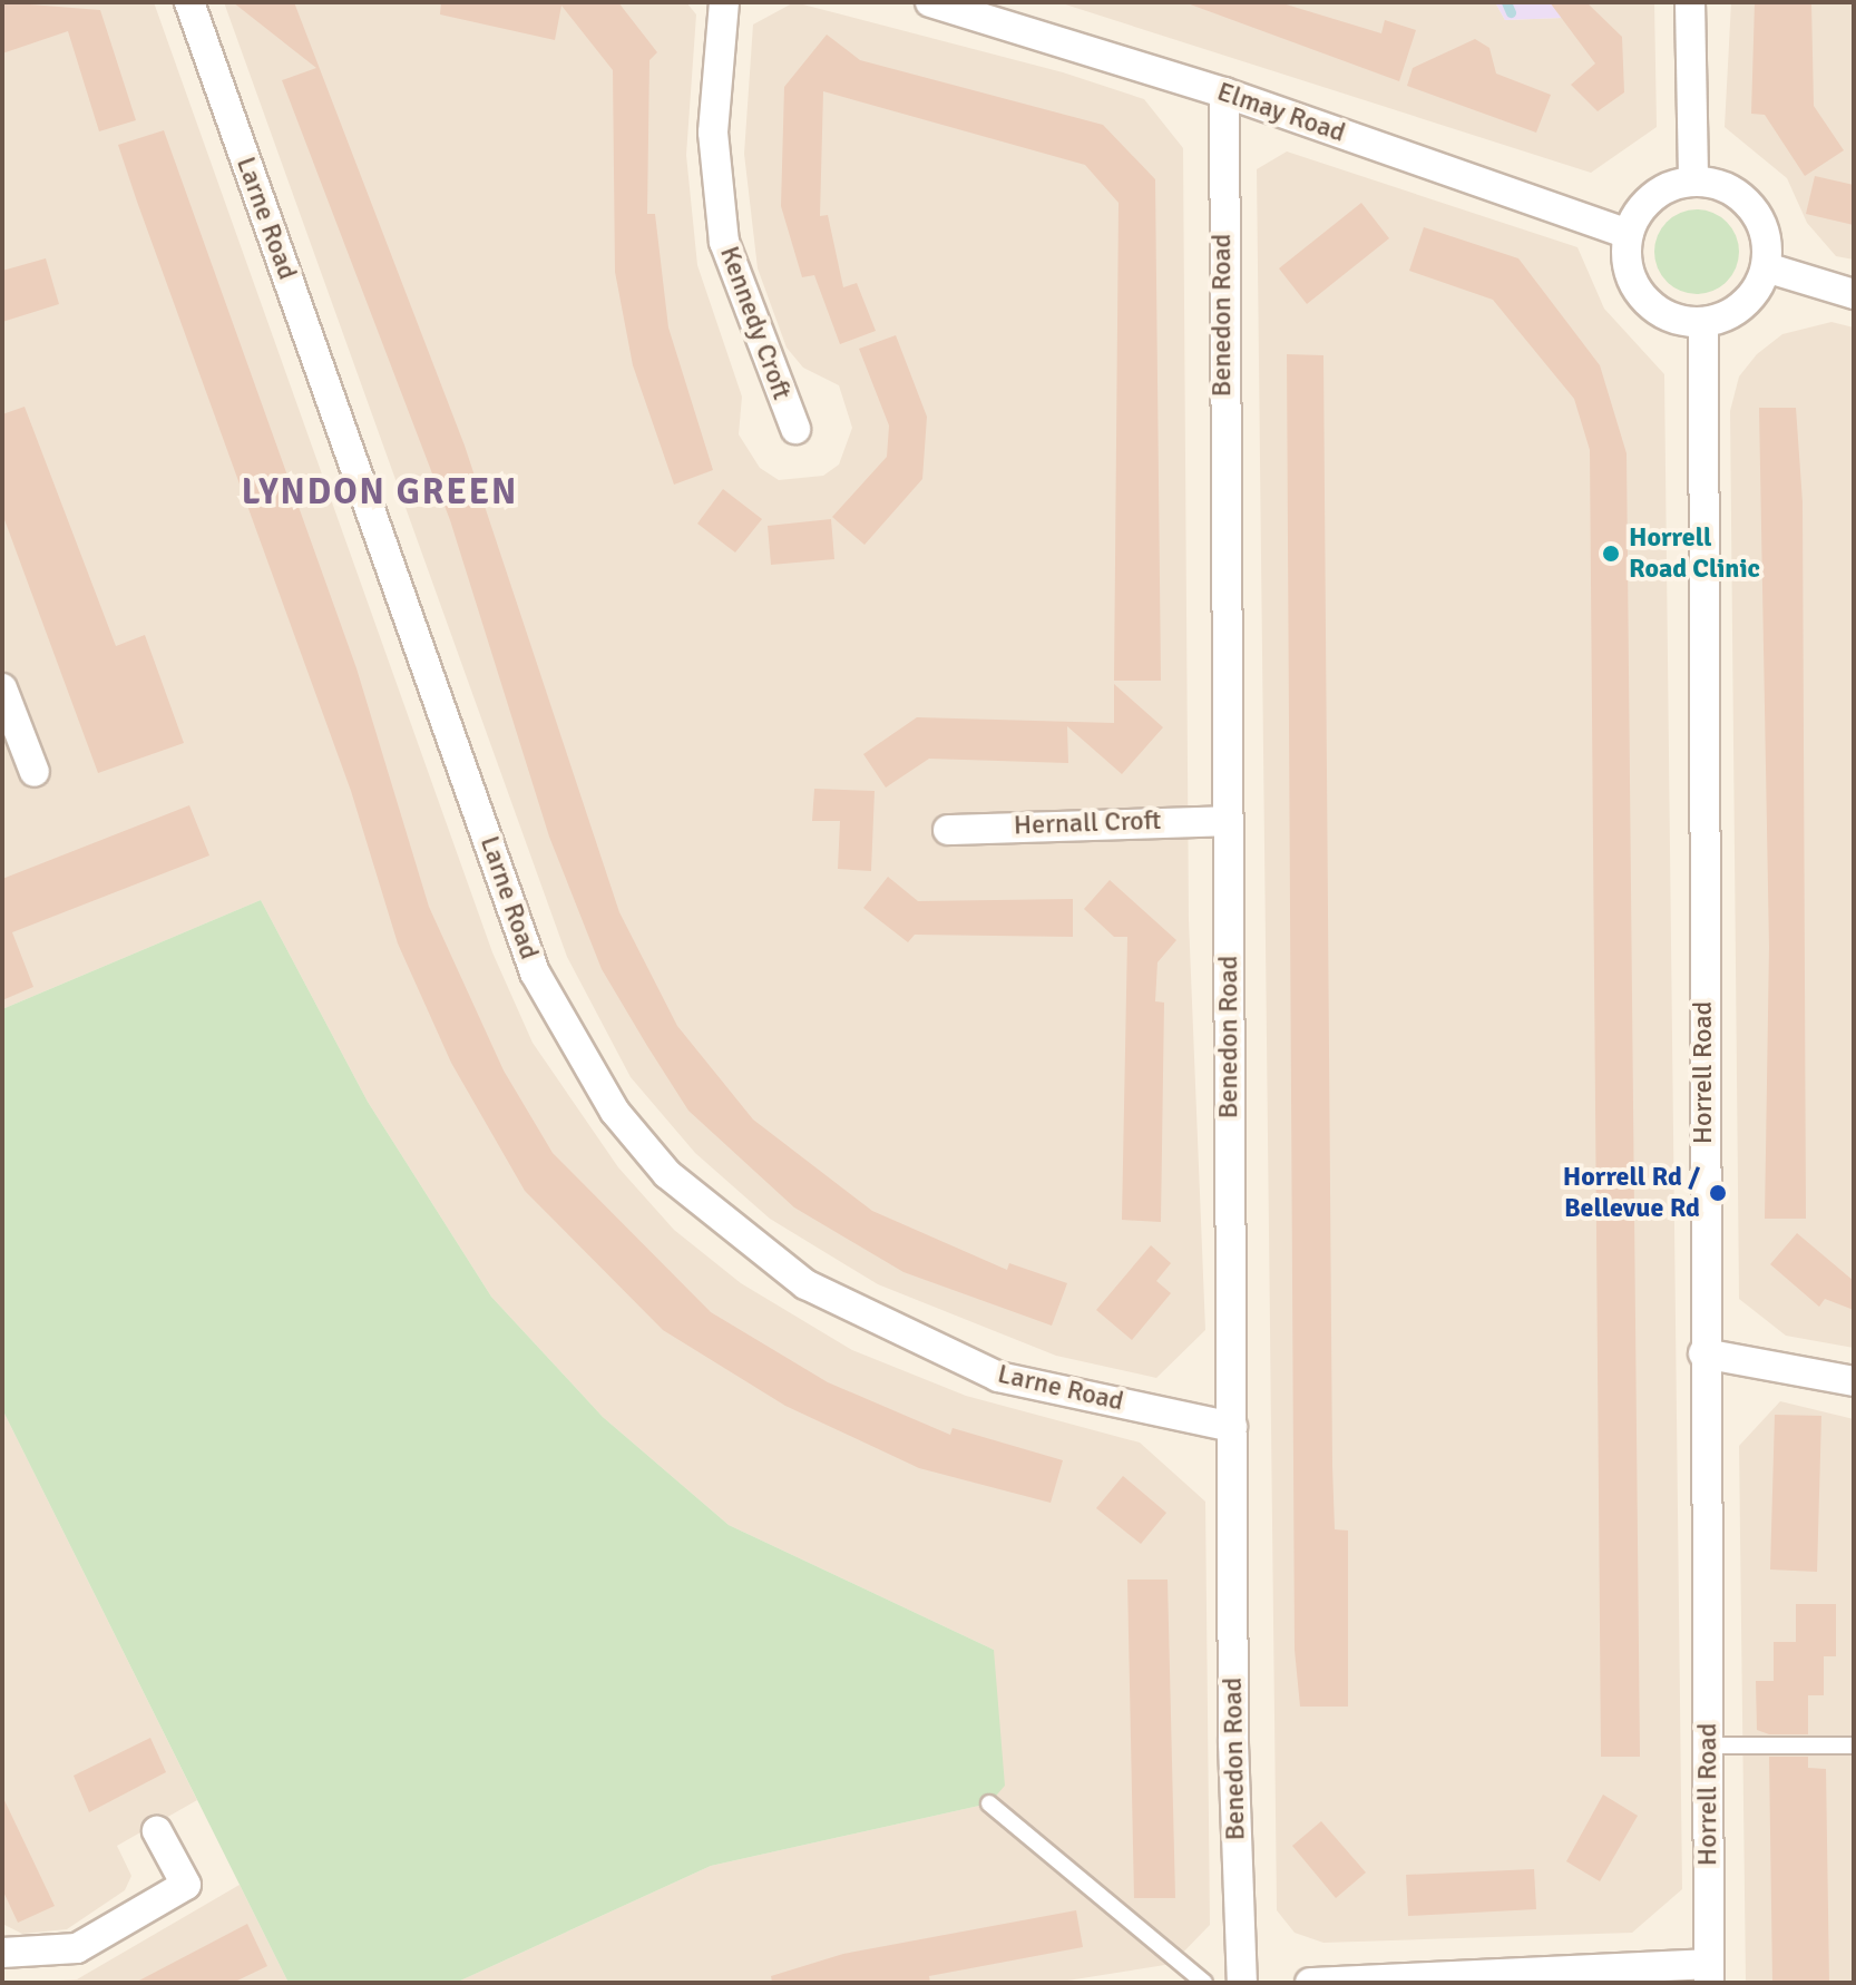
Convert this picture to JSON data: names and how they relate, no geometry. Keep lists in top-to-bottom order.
{
  "streets": {
    "street": [
      "Elmay Road",
      "Larne Road",
      "Benedon Road",
      "Kennedy Croft",
      "Hernall Croft",
      "Horrell Road"
    ]
  },
  "crossings": [
    ["Elmay Road", "Benedon Road"],
    ["Elmay Road", "Horrell Road"],
    ["Larne Road", "Benedon Road"],
    ["Benedon Road", "Hernall Croft"]
  ],
  "districts": ["LYNDON GREEN"],
  "places": ["Horrell Road Clinic", "Horrell Rd / Bellevue Rd"]
}
